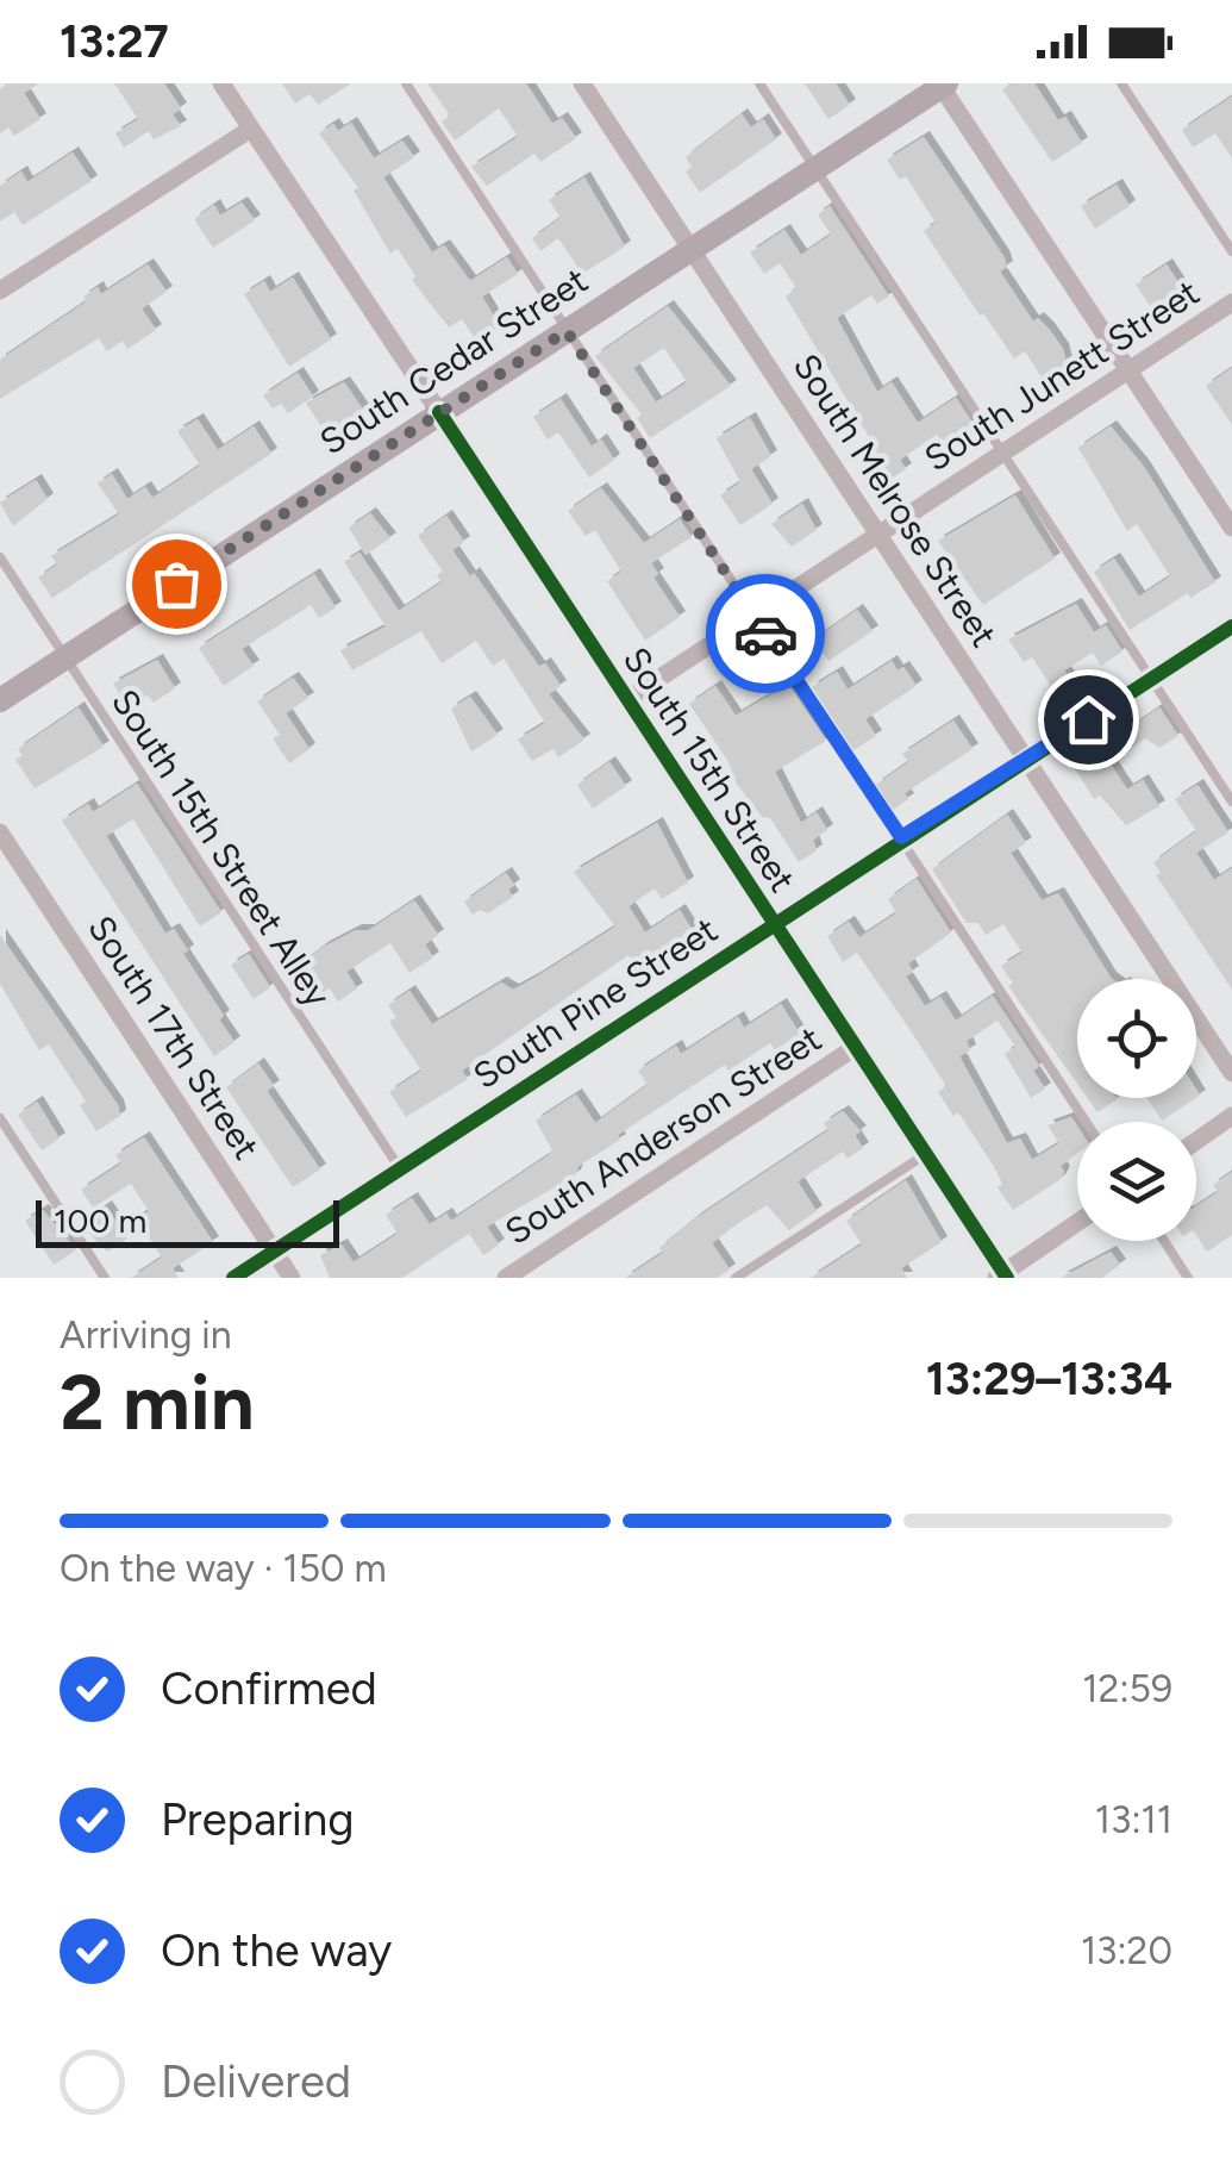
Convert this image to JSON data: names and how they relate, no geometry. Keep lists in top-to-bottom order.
{
  "streets": {
    "main road": ["South Cedar Street"],
    "street": [
      "South Junett Street",
      "South Melrose Street",
      "South 15th Street",
      "South Pine Street",
      "South 17th Street",
      "South Anderson Street"
    ],
    "lane": ["South 15th Street Alley"]
  },
  "crossings": [
    ["South Cedar Street", "South Melrose Street"],
    ["South Cedar Street", "South 15th Street"],
    ["South Cedar Street", "South 15th Street Alley"],
    ["South Junett Street", "South Melrose Street"],
    ["South Junett Street", "South 15th Street"],
    ["South Melrose Street", "South Pine Street"],
    ["South 15th Street", "South Pine Street"],
    ["South 15th Street", "South Anderson Street"],
    ["South 15th Street Alley", "South Pine Street"],
    ["South Pine Street", "South 17th Street"]
  ],
  "scale_bar": "100 m",
  "page": {
    "status": "13:27",
    "scale": "100 m",
    "heading": ["2 min", "Arriving in", "13:29–13:34"],
    "bar": "On the way · 150 m",
    "list": [
      ["Confirmed", "12:59"],
      ["Preparing", "13:11"],
      ["On the way", "13:20"],
      "Delivered"
    ]
  }
}
